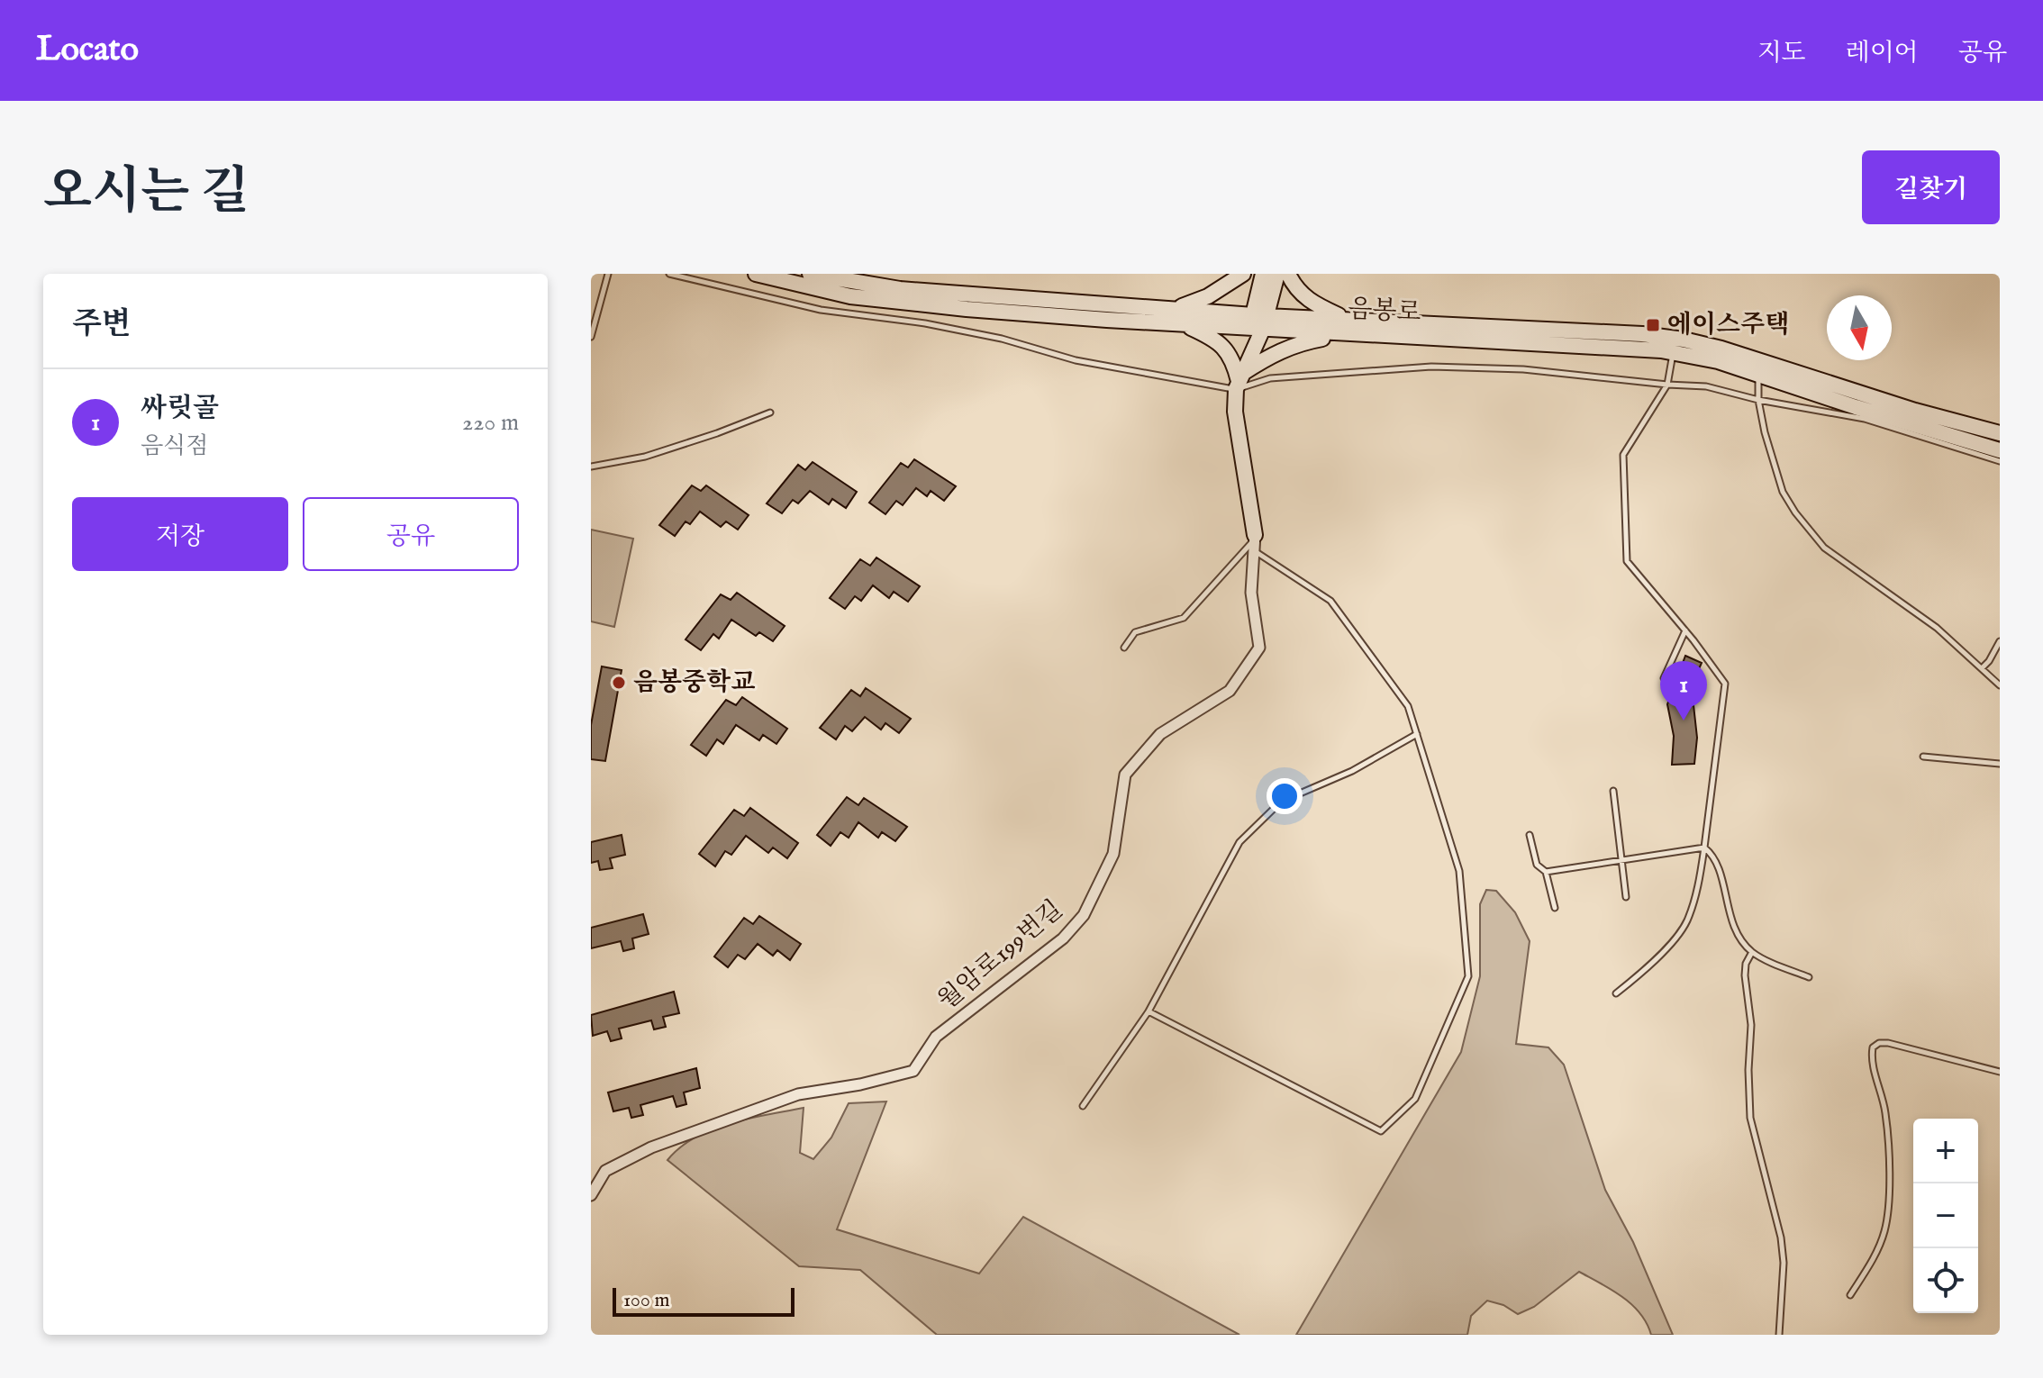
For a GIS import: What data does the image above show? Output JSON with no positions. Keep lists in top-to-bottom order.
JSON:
{
  "streets": {
    "main road": ["음봉로"],
    "street": ["월암로199번길"]
  },
  "places": {
    "transit": ["에이스주택"],
    "other": ["음봉중학교"]
  },
  "scale_bar": "100 m",
  "north": "bottom",
  "page": {
    "header": "Locato",
    "nav": ["지도", "레이어", "공유"],
    "title": "오시는 길",
    "buttons": [
      "길찾기",
      ["저장", "공유"]
    ],
    "heading": "주변",
    "list": [
      {
        "mark": "1",
        "name": "싸릿골",
        "note": "음식점",
        "value": "220 m"
      }
    ],
    "pins": "1",
    "map_buttons": ["+", "−"],
    "scale": "100 m"
  }
}
